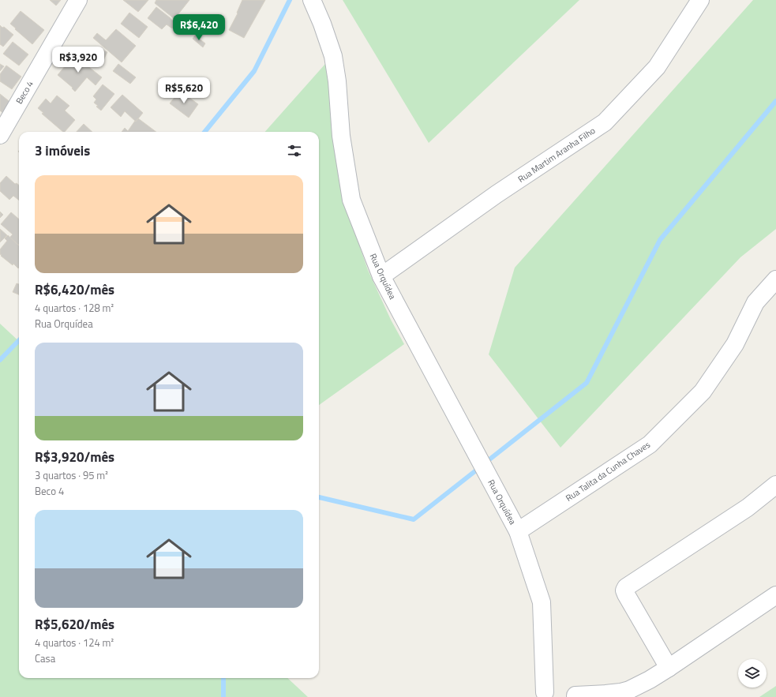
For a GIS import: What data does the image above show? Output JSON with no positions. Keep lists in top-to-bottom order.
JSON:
{
  "streets": {
    "street": [
      "Beco 4",
      "Rua Martim Aranha Filho",
      "Rua Orquídea",
      "Rua Talita da Cunha Chaves"
    ]
  },
  "crossings": [
    ["Rua Martim Aranha Filho", "Rua Orquídea"],
    ["Rua Orquídea", "Rua Talita da Cunha Chaves"]
  ],
  "page": {
    "price": ["R$6,420", "R$3,920", "R$5,620"],
    "heading": "3 imóveis",
    "list": [
      {
        "name": "R$6,420/mês",
        "note": "4 quartos · 128 m² · Rua Orquídea"
      },
      {
        "name": "R$3,920/mês",
        "note": "3 quartos · 95 m² · Beco 4"
      },
      {
        "name": "R$5,620/mês",
        "note": "4 quartos · 124 m² · Casa"
      }
    ]
  }
}
